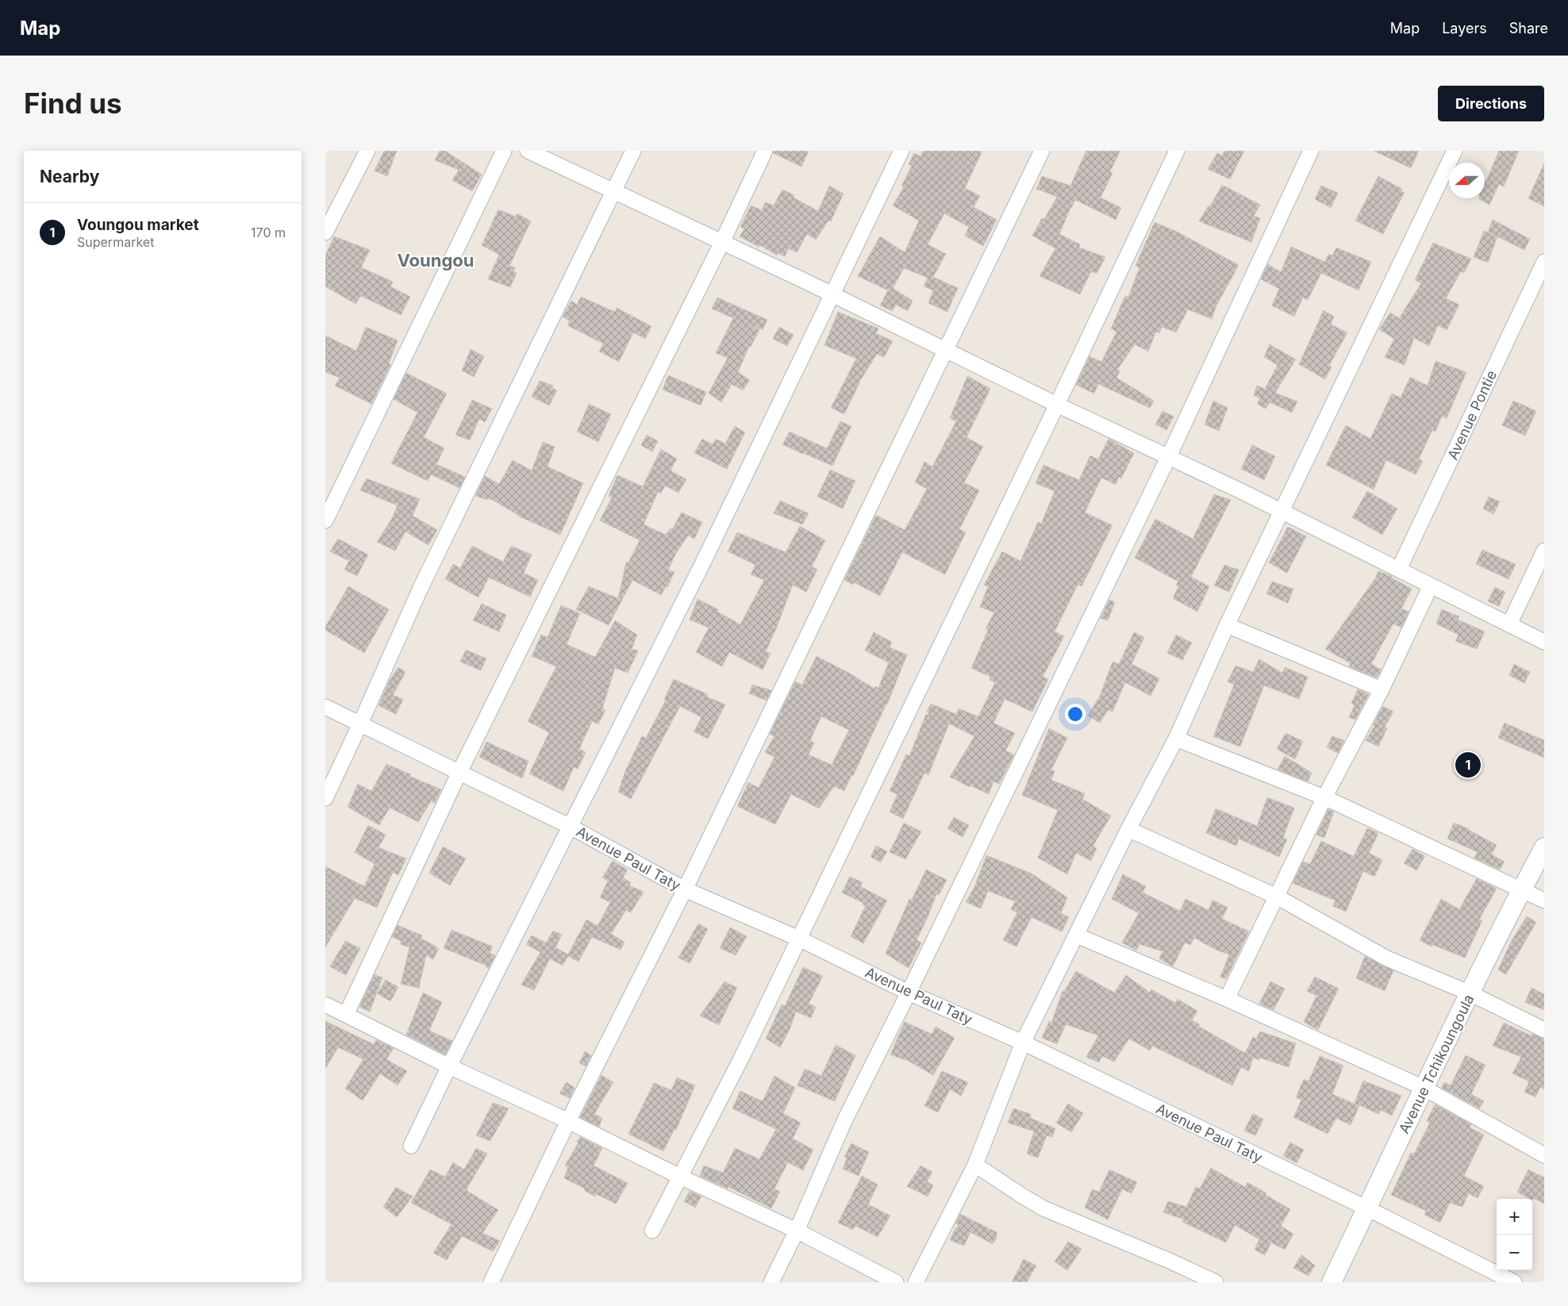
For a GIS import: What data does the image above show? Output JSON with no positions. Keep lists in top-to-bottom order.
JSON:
{
  "streets": {
    "street": ["Avenue Pontie", "Avenue Paul Taty", "Avenue Tchikoungoula"]
  },
  "crossings": [
    ["Avenue Paul Taty", "Avenue Tchikoungoula"]
  ],
  "districts": ["Voungou"],
  "north": "left",
  "page": {
    "header": "Map",
    "nav": ["Map", "Layers", "Share"],
    "buttons": "Directions",
    "title": "Find us",
    "heading": "Nearby",
    "list": [
      {
        "mark": "1",
        "name": "Voungou market",
        "note": "Supermarket",
        "value": "170 m"
      }
    ],
    "pins": "1",
    "map_buttons": ["+", "−"]
  }
}
